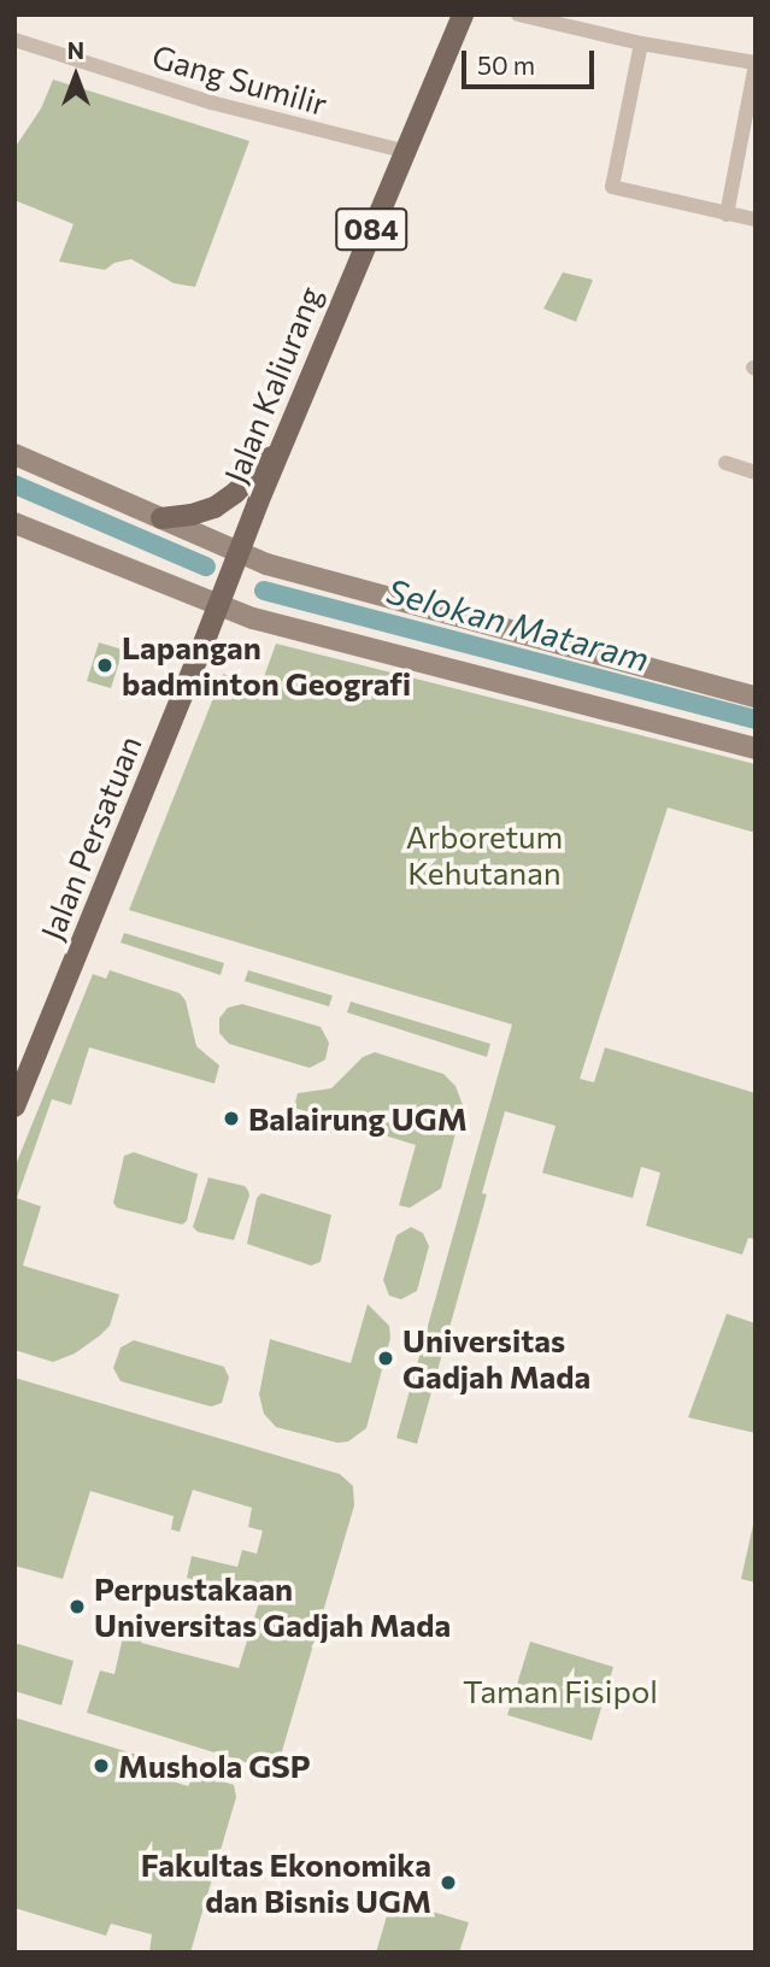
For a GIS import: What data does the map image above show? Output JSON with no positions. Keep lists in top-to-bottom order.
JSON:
{
  "streets": {
    "main road": ["084", "Jalan Kaliurang", "Jalan Persatuan"],
    "street": ["Gang Sumilir"]
  },
  "crossings": [
    ["Gang Sumilir", "Jalan Kaliurang"],
    ["Jalan Kaliurang", "Jalan Persatuan"]
  ],
  "water": ["Selokan Mataram"],
  "parks": ["Arboretum Kehutanan", "Taman Fisipol"],
  "places": [
    "Lapangan badminton Geografi",
    "Balairung UGM",
    "Universitas Gadjah Mada",
    "Perpustakaan Universitas Gadjah Mada",
    "Mushola GSP",
    "Fakultas Ekonomika dan Bisnis UGM"
  ],
  "scale_bar": "50 m",
  "north": "top"
}
